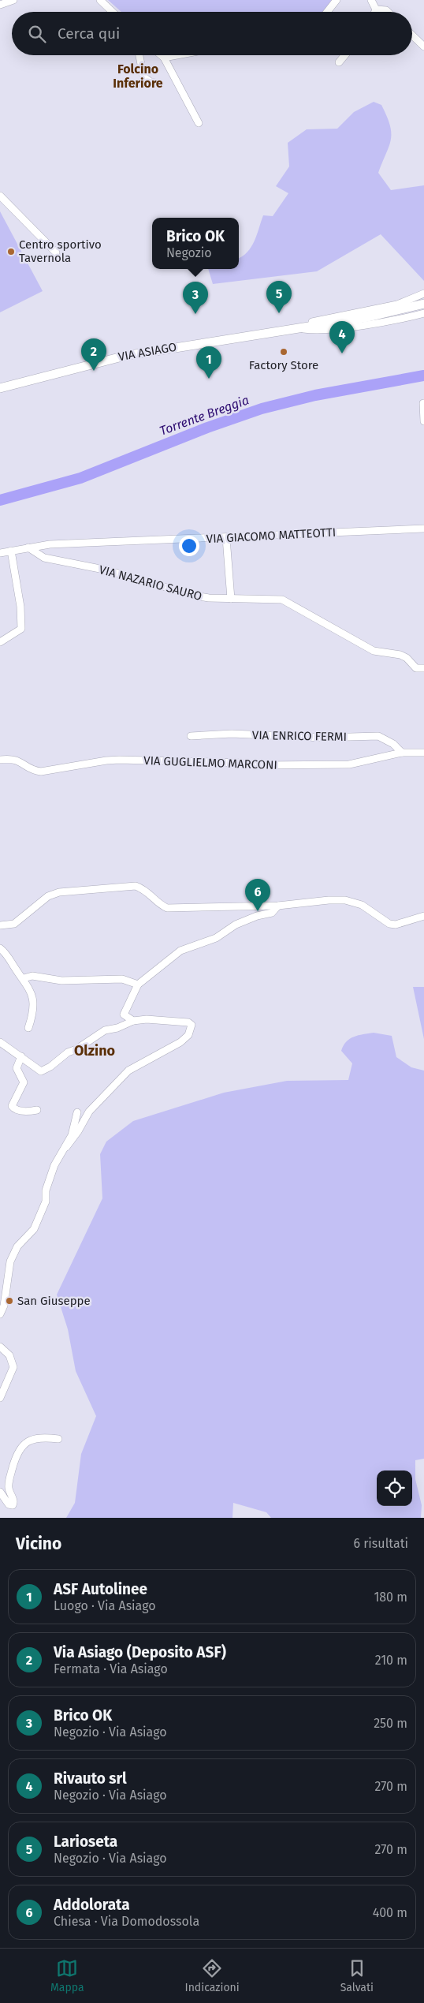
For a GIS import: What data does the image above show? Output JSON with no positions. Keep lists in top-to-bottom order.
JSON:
{
  "streets": {
    "main road": ["VIA ASIAGO"],
    "street": [
      "VIA GIACOMO MATTEOTTI",
      "VIA NAZARIO SAURO",
      "VIA ENRICO FERMI",
      "VIA GUGLIELMO MARCONI"
    ]
  },
  "crossings": [
    ["VIA GIACOMO MATTEOTTI", "VIA NAZARIO SAURO"],
    ["VIA ENRICO FERMI", "VIA GUGLIELMO MARCONI"]
  ],
  "districts": ["Folcino Inferiore", "Olzino"],
  "water": ["Torrente Breggia"],
  "places": ["Centro sportivo Tavernola", "Factory Store", "San Giuseppe"],
  "page": {
    "search": "Cerca qui",
    "popup": ["Brico OK", "Negozio"],
    "pins": [
      "5",
      "3",
      "4",
      "2",
      "1",
      "6"
    ],
    "heading": ["Vicino", "6 risultati"],
    "list": [
      {
        "mark": "1",
        "name": "ASF Autolinee",
        "note": "Luogo · Via Asiago",
        "value": "180 m"
      },
      {
        "mark": "2",
        "name": "Via Asiago (Deposito ASF)",
        "note": "Fermata · Via Asiago",
        "value": "210 m"
      },
      {
        "mark": "3",
        "name": "Brico OK",
        "note": "Negozio · Via Asiago",
        "value": "250 m"
      },
      {
        "mark": "4",
        "name": "Rivauto srl",
        "note": "Negozio · Via Asiago",
        "value": "270 m"
      },
      {
        "mark": "5",
        "name": "Larioseta",
        "note": "Negozio · Via Asiago",
        "value": "270 m"
      },
      {
        "mark": "6",
        "name": "Addolorata",
        "note": "Chiesa · Via Domodossola",
        "value": "400 m"
      }
    ],
    "nav": ["Mappa", "Indicazioni", "Salvati"]
  }
}
